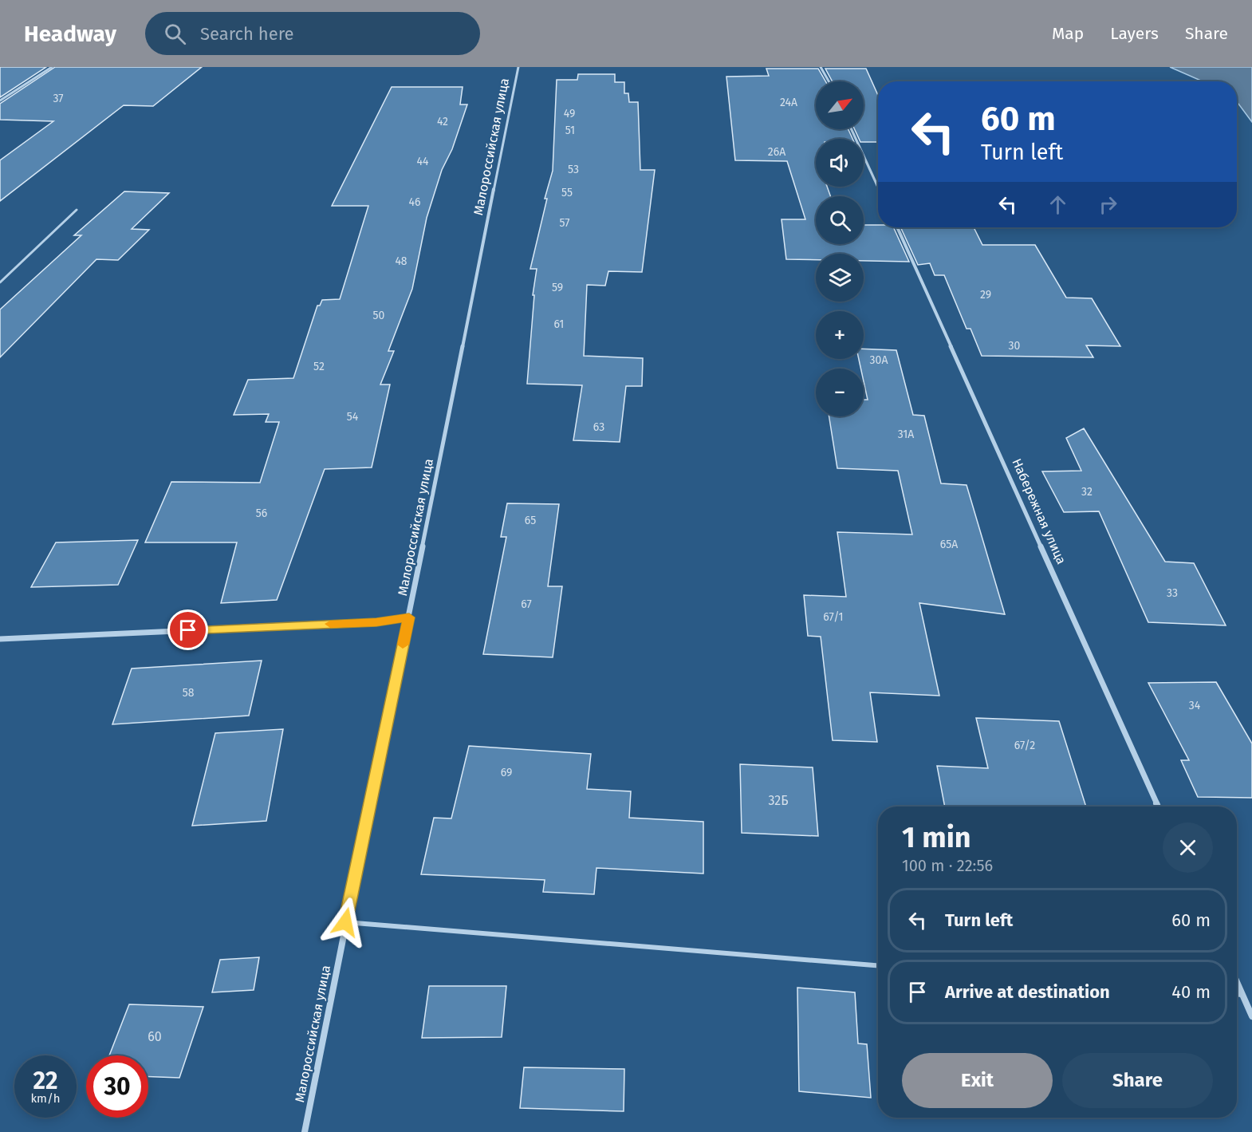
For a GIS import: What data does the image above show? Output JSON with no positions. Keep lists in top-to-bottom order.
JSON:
{
  "streets": {
    "street": ["Малороссийская улица", "Набережная улица"]
  },
  "house_numbers": [
    "37",
    "24А",
    "49",
    "42",
    "51",
    "26А",
    "44",
    "53",
    "55",
    "46",
    "57",
    "48",
    "59",
    "29",
    "50",
    "61",
    "30",
    "30А",
    "52",
    "54",
    "63",
    "31А",
    "32",
    "56",
    "65",
    "65А",
    "33",
    "67",
    "67/1",
    "58",
    "34",
    "67/2",
    "69",
    "32Б",
    "60"
  ],
  "north": "top right",
  "page": {
    "header": "Headway",
    "search": "Search here",
    "nav": ["Map", "Layers", "Share"],
    "map_buttons": ["+", "−"],
    "turn": ["60 m", "Turn left"],
    "heading": ["1 min", "100 m · 22:56"],
    "list": [
      {
        "name": "Turn left",
        "value": "60 m"
      },
      {
        "name": "Arrive at destination",
        "value": "40 m"
      }
    ],
    "buttons": ["Exit", "Share"],
    "speed": "22 km/h",
    "limit": "30"
  }
}
